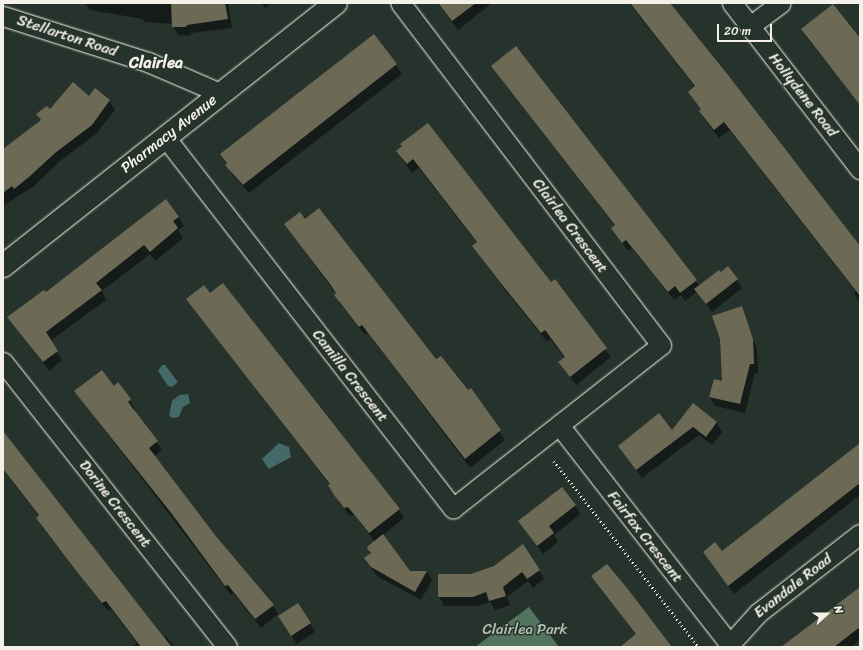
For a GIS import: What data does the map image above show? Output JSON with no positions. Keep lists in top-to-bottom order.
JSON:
{
  "streets": {
    "street": [
      "Stellarton Road",
      "Hollydene Road",
      "Pharmacy Avenue",
      "Clairlea Crescent",
      "Camilla Crescent",
      "Dorine Crescent",
      "Fairfax Crescent",
      "Evandale Road"
    ]
  },
  "crossings": [
    ["Stellarton Road", "Pharmacy Avenue"],
    ["Pharmacy Avenue", "Camilla Crescent"],
    ["Clairlea Crescent", "Camilla Crescent"],
    ["Clairlea Crescent", "Fairfax Crescent"],
    ["Camilla Crescent", "Fairfax Crescent"],
    ["Fairfax Crescent", "Evandale Road"]
  ],
  "districts": ["Clairlea"],
  "parks": ["Clairlea Park"],
  "scale_bar": "20 m",
  "north": "right"
}
